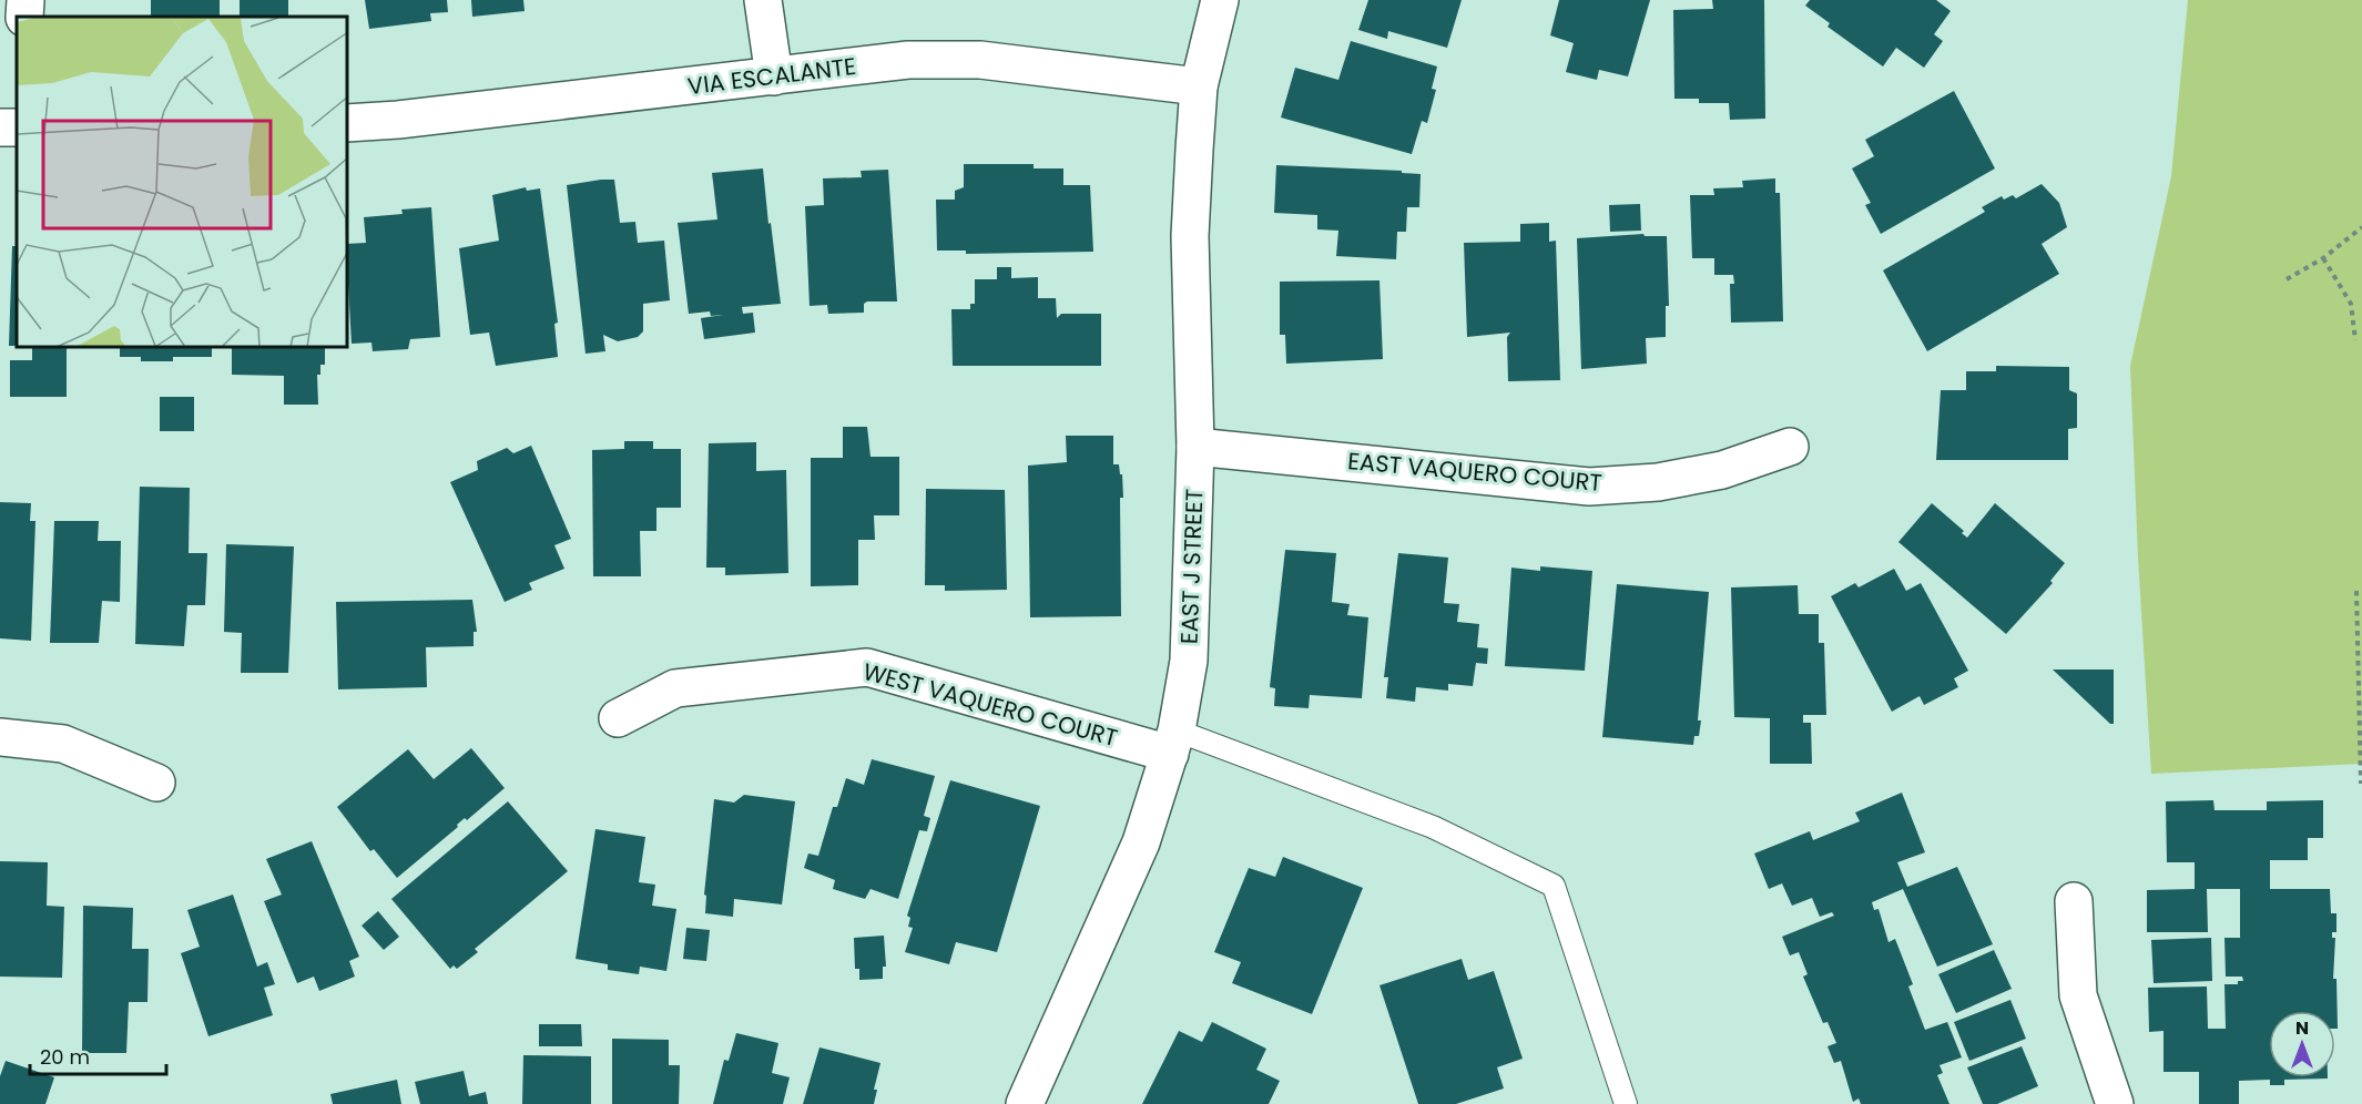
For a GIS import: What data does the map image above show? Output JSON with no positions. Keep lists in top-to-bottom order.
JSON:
{
  "streets": {
    "street": [
      "VIA ESCALANTE",
      "EAST VAQUERO COURT",
      "EAST J STREET",
      "WEST VAQUERO COURT"
    ]
  },
  "crossings": [
    ["VIA ESCALANTE", "EAST J STREET"],
    ["EAST VAQUERO COURT", "EAST J STREET"],
    ["EAST J STREET", "WEST VAQUERO COURT"]
  ],
  "scale_bar": "20 m",
  "north": "top"
}
